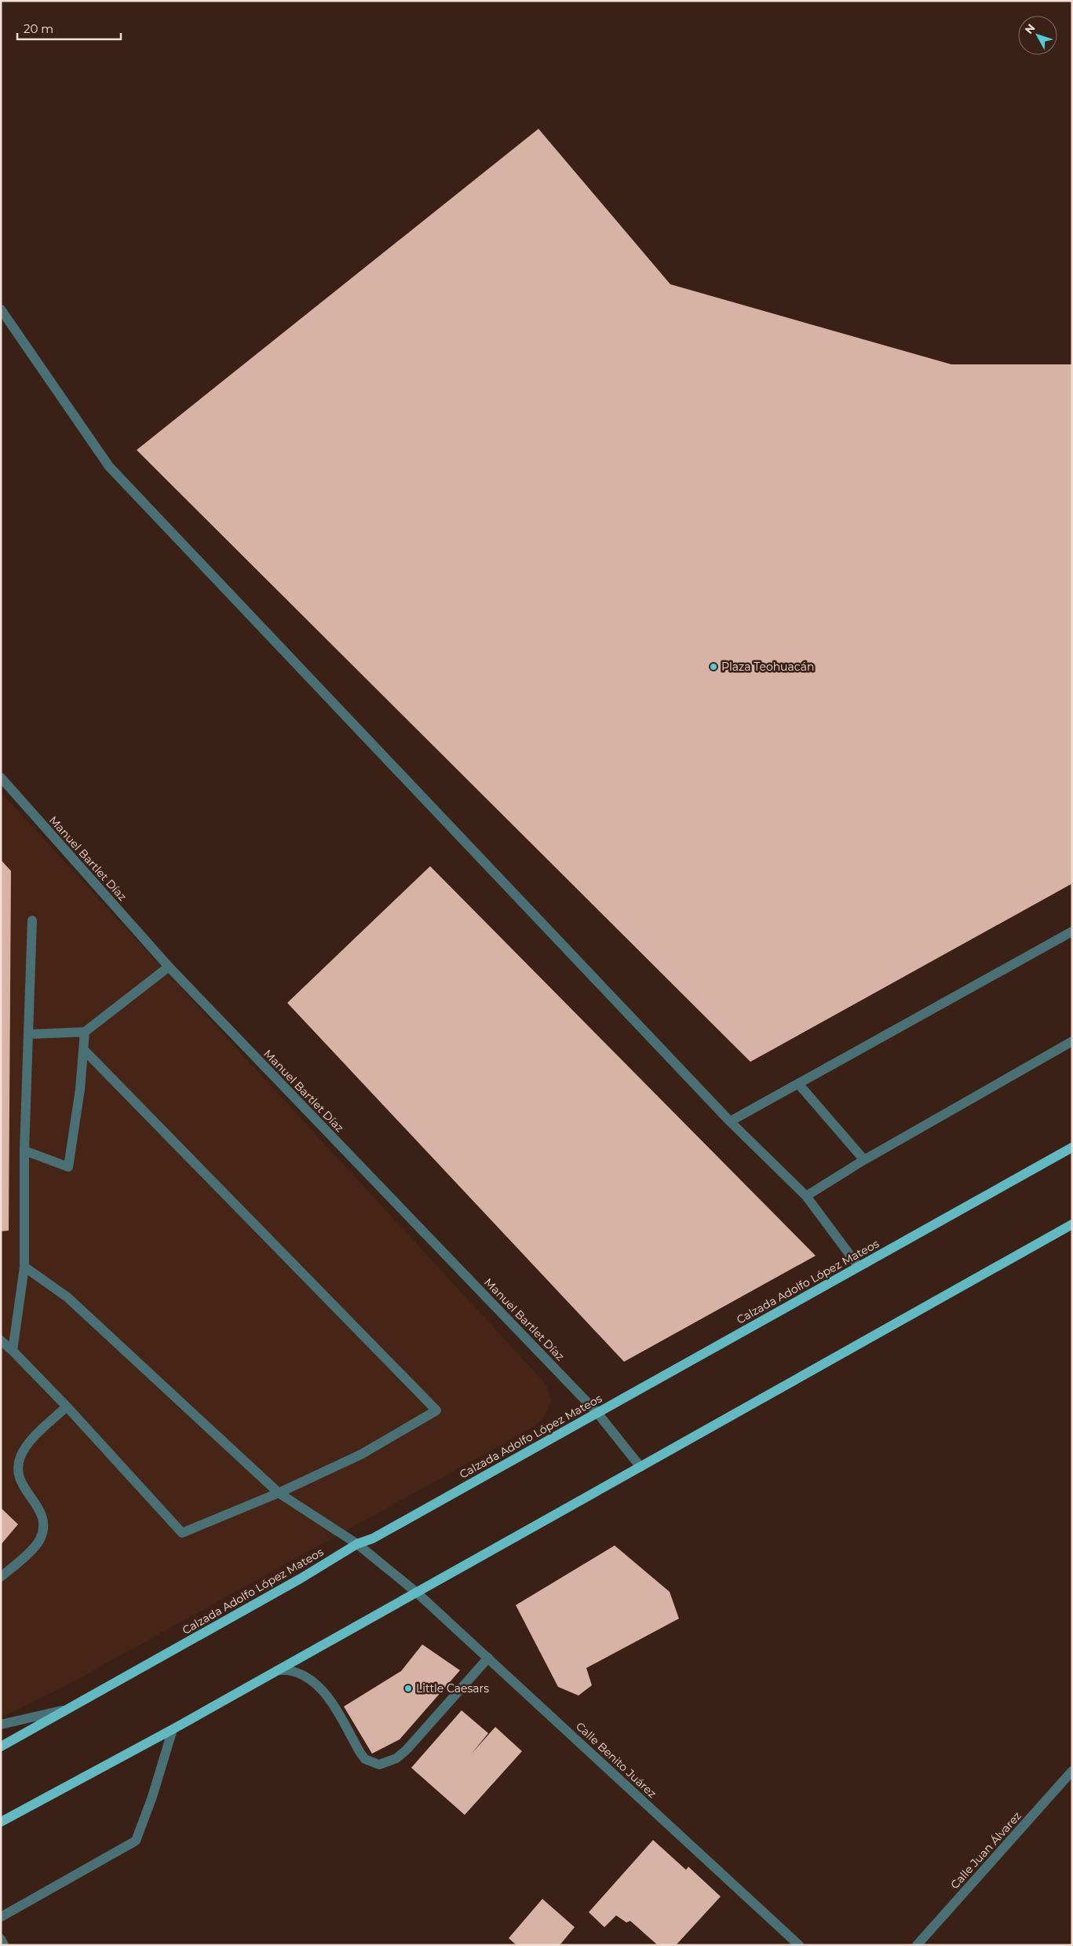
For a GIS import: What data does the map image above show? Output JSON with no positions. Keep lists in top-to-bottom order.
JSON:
{
  "streets": {
    "main road": ["Calzada Adolfo López Mateos"],
    "street": ["Manuel Bartlet Díaz", "Calle Benito Juárez", "Calle Juan Álvarez"]
  },
  "crossings": [
    ["Manuel Bartlet Díaz", "Calzada Adolfo López Mateos"],
    ["Calzada Adolfo López Mateos", "Calle Benito Juárez"]
  ],
  "places": ["Plaza Teohuacán", "Little Caesars"],
  "scale_bar": "20 m",
  "north": "top left"
}
